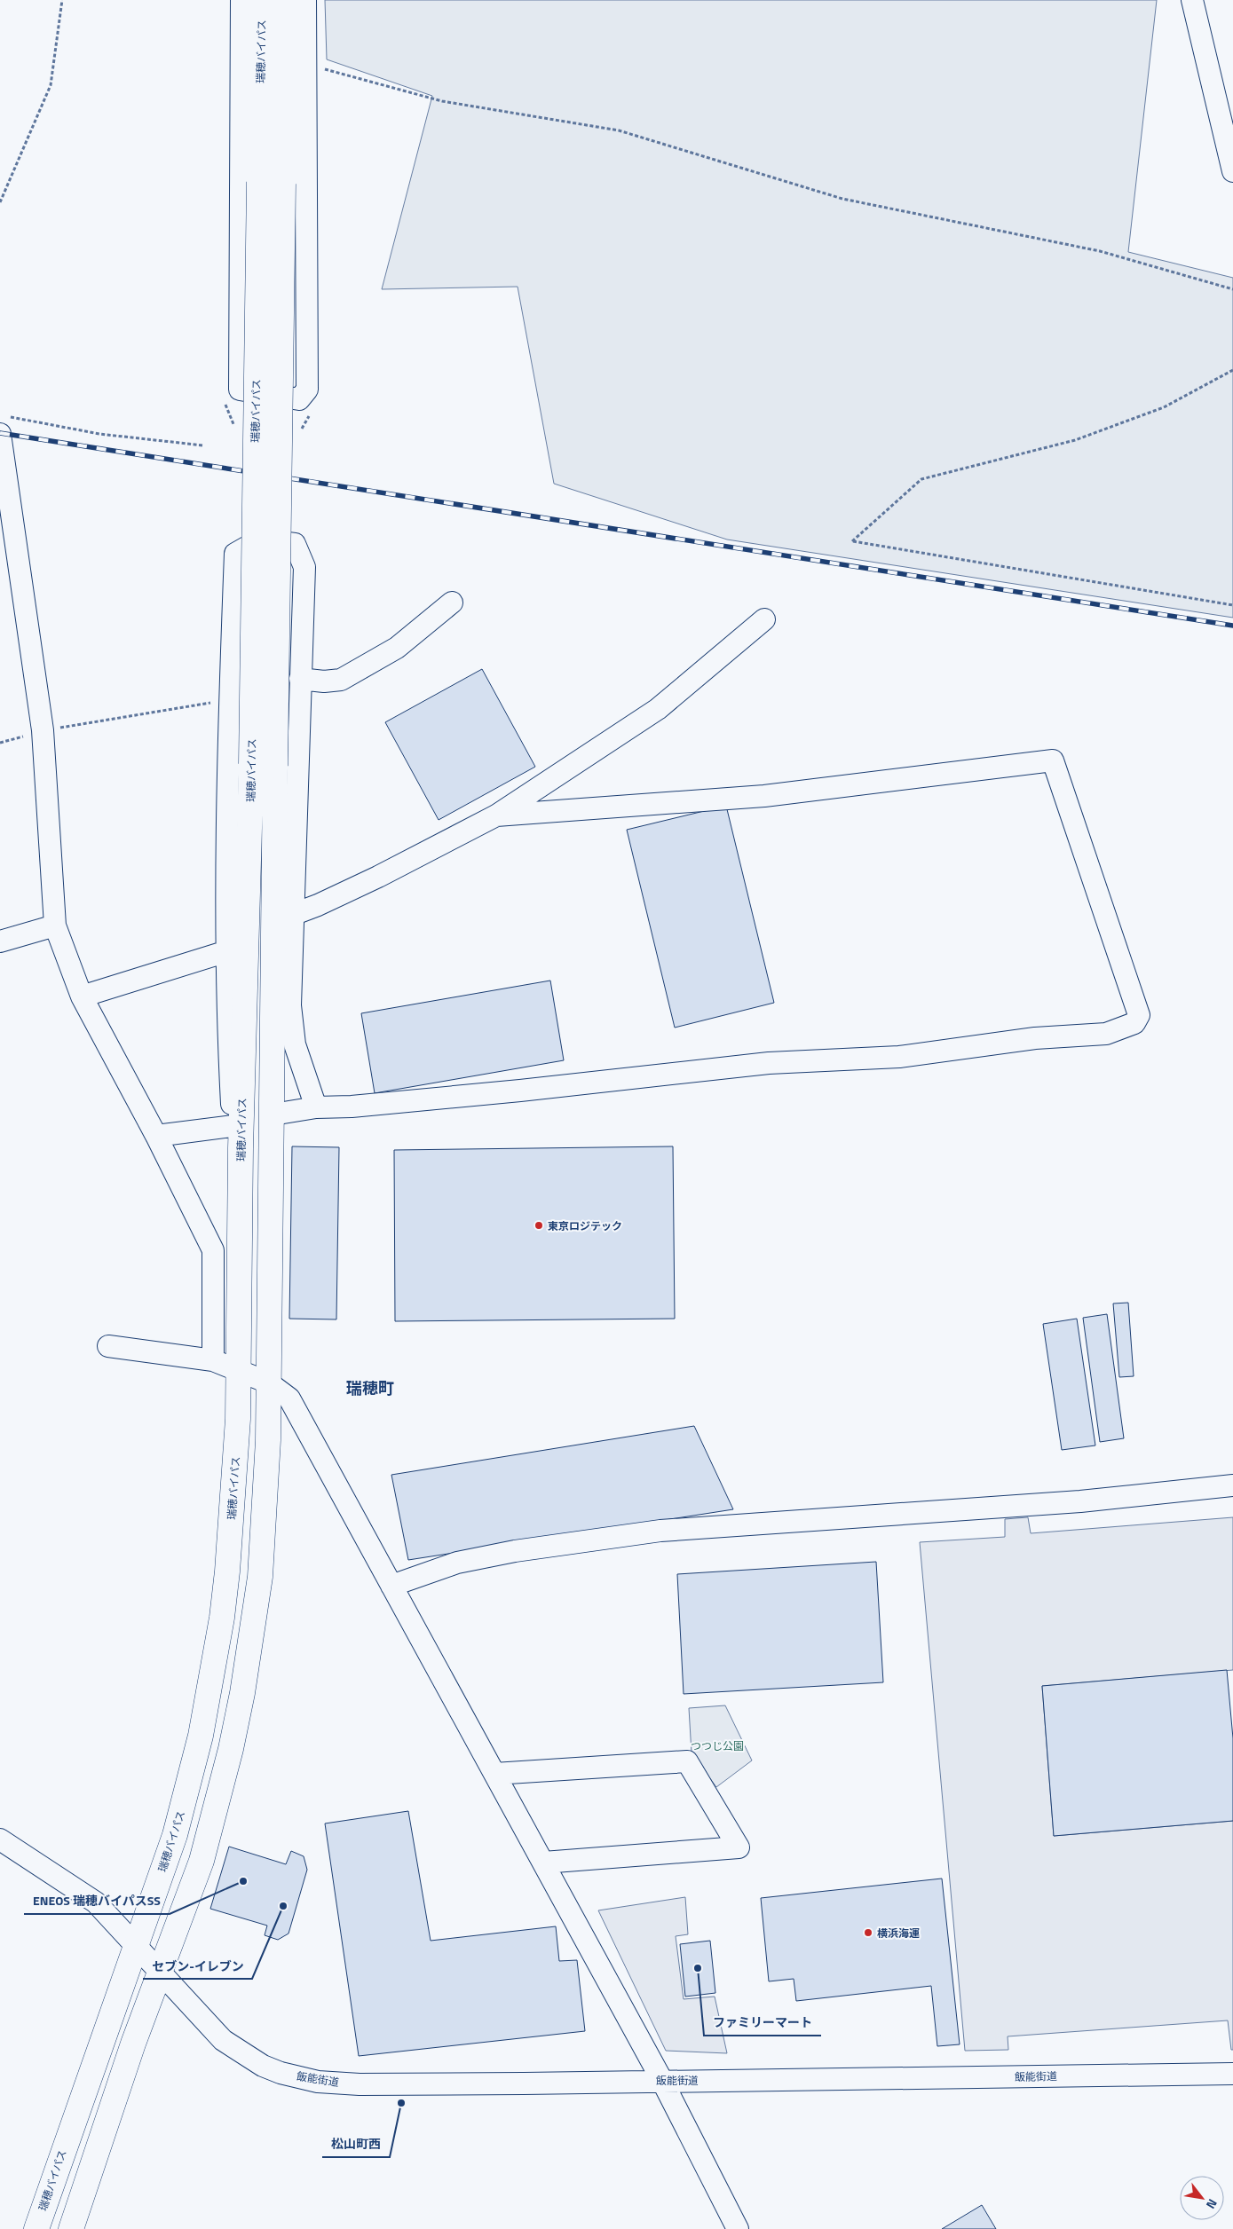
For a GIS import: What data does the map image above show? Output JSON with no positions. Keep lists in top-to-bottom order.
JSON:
{
  "streets": {
    "highway": ["瑞穂バイパス"],
    "street": ["飯能街道"]
  },
  "crossings": [
    ["瑞穂バイパス", "飯能街道"]
  ],
  "districts": ["瑞穂町"],
  "parks": ["つつじ公園"],
  "places": [
    "東京ロジテック",
    "ENEOS 瑞穂バイパスSS",
    "セブン-イレブン",
    "横浜海運",
    "ファミリーマート",
    "松山町西"
  ],
  "north": "bottom right"
}
